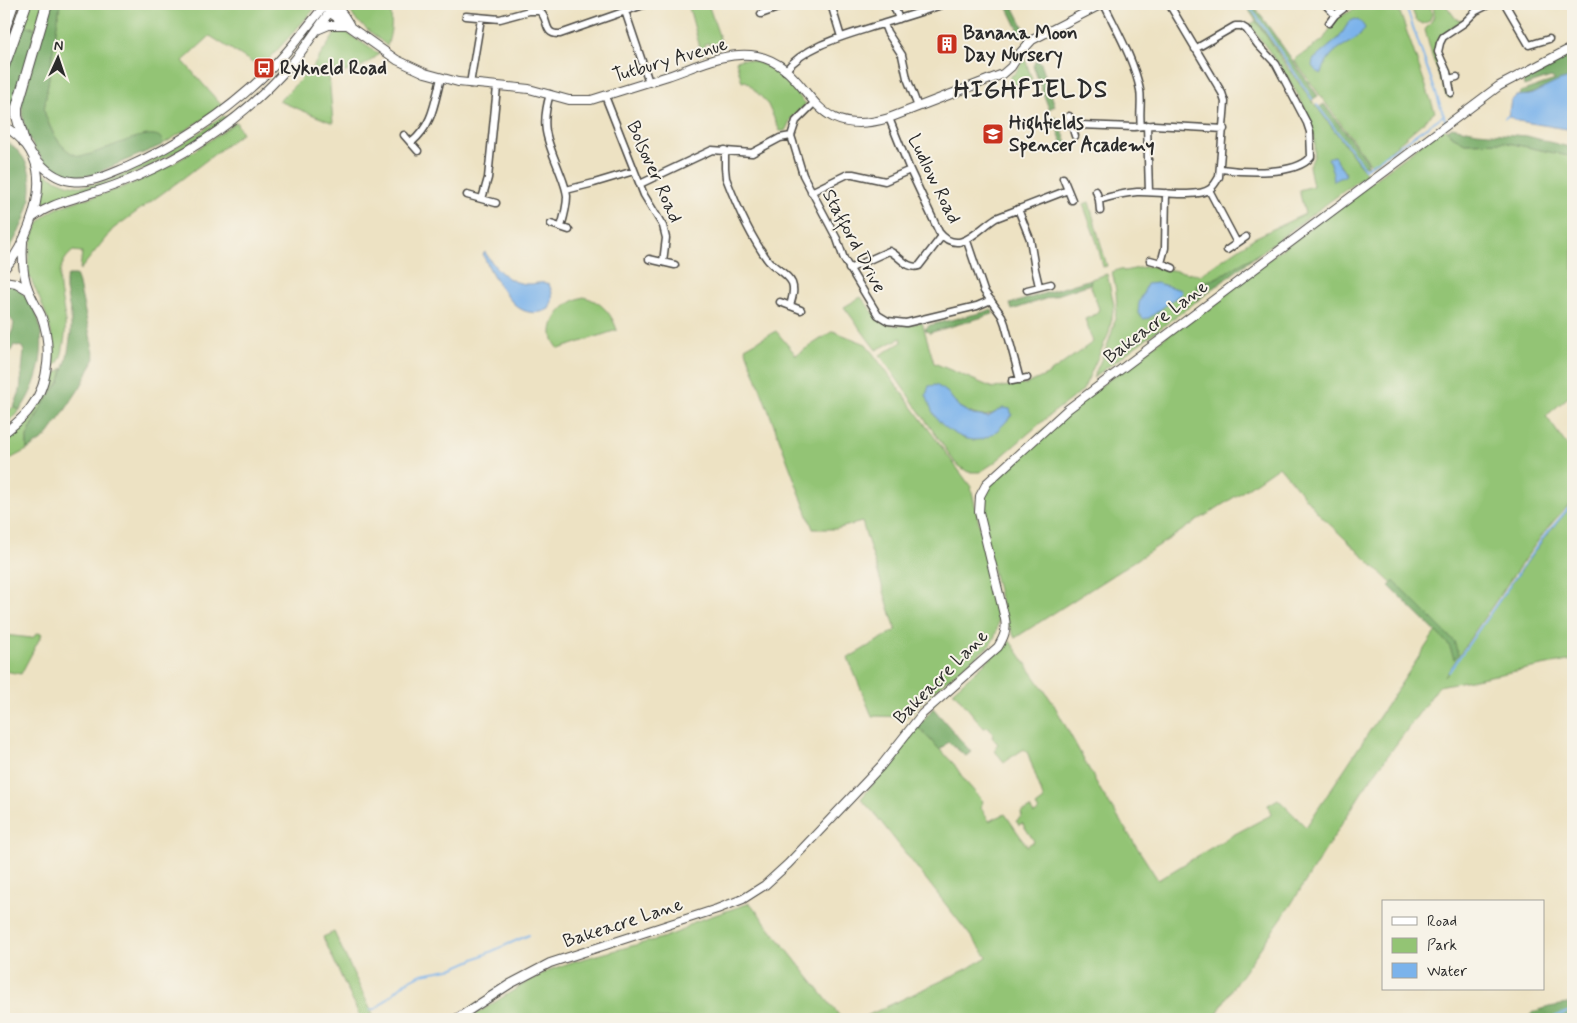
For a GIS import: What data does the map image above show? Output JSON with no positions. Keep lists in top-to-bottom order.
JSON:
{
  "streets": {
    "street": [
      "Tutbury Avenue",
      "Bolsover Road",
      "Ludlow Road",
      "Stafford Drive",
      "Bakeacre Lane"
    ]
  },
  "crossings": [
    ["Tutbury Avenue", "Bolsover Road"],
    ["Tutbury Avenue", "Ludlow Road"]
  ],
  "districts": ["HIGHFIELDS"],
  "places": {
    "building": ["Banana Moon Day Nursery"],
    "bus stop": ["Rykneld Road"],
    "school or university": ["Highfields Spencer Academy"]
  },
  "legend": ["Road", "Park", "Water"],
  "north": "top"
}
